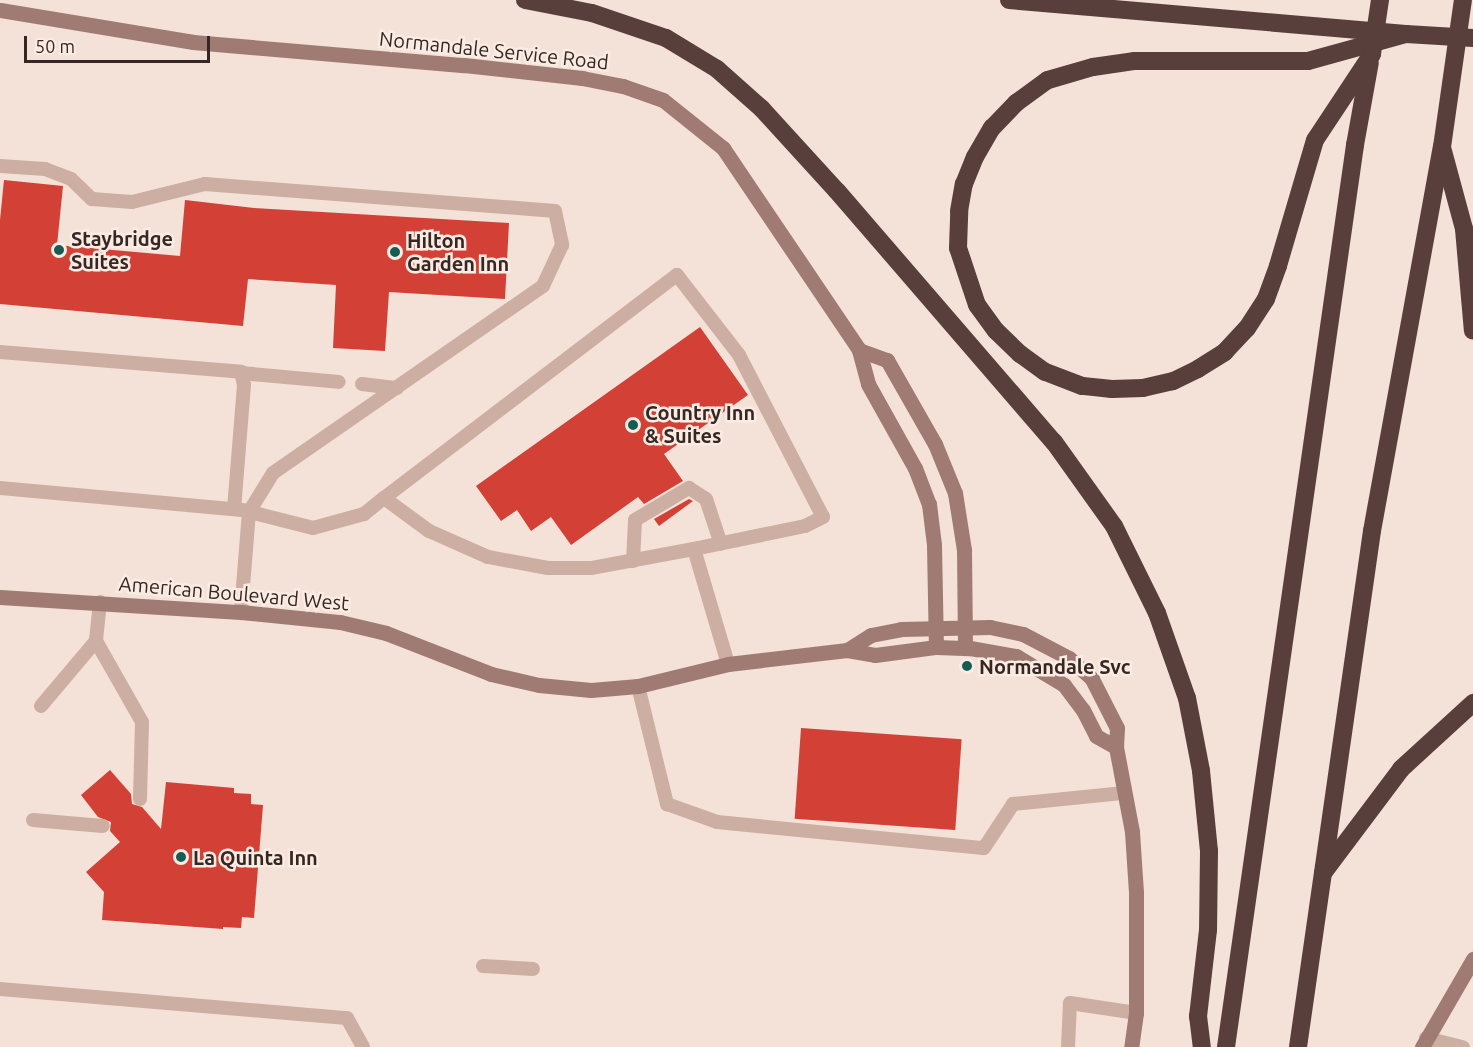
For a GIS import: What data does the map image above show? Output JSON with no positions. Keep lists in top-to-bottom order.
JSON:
{
  "streets": {
    "street": ["Normandale Service Road", "American Boulevard West"]
  },
  "crossings": [
    ["Normandale Service Road", "American Boulevard West"]
  ],
  "places": [
    "Staybridge Suites",
    "Hilton Garden Inn",
    "Country Inn & Suites",
    "Normandale Svc",
    "La Quinta Inn"
  ],
  "scale_bar": "50 m"
}
